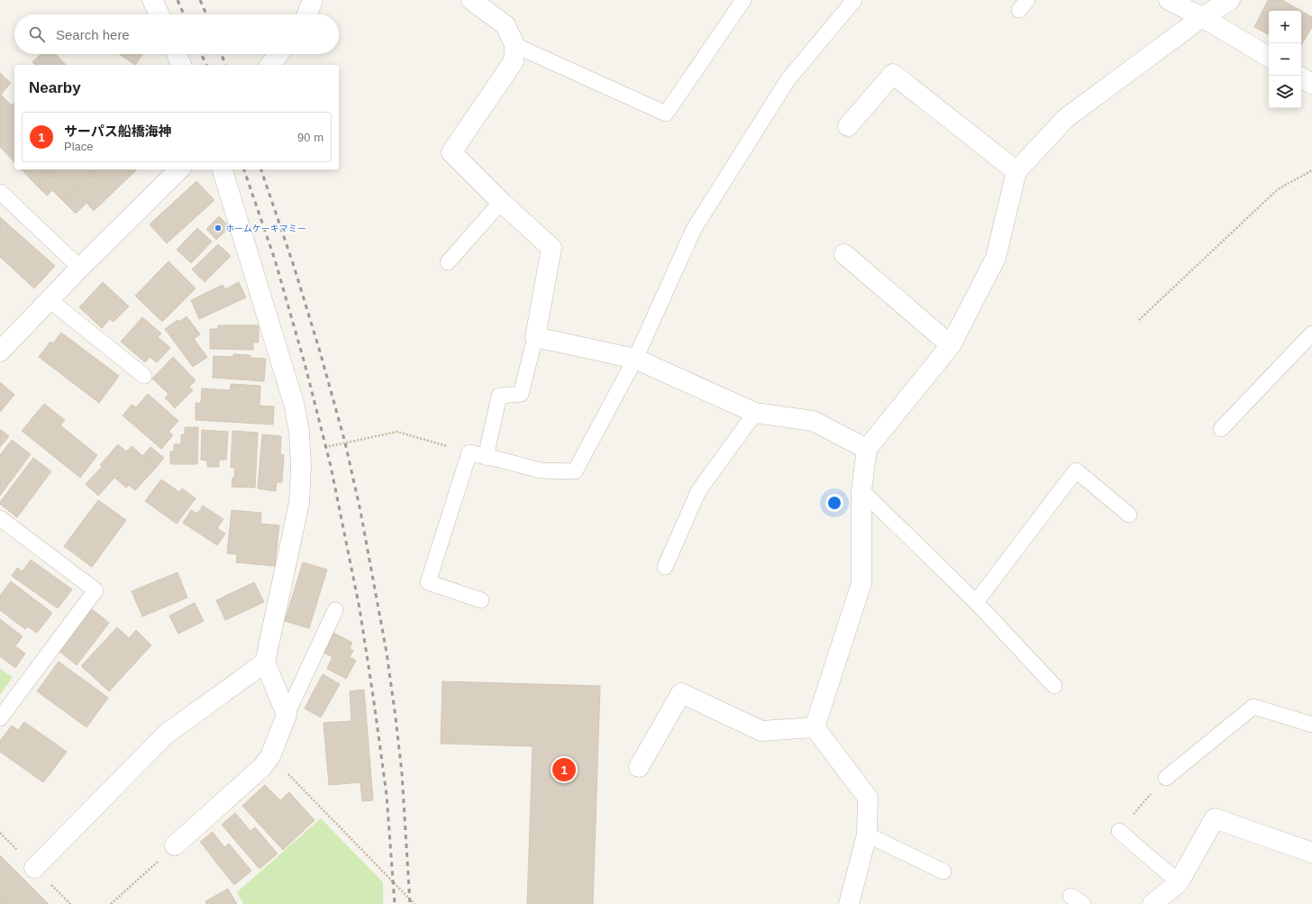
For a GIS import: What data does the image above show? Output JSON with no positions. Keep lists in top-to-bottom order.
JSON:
{
  "places": ["ホームケーキマミー"],
  "page": {
    "map_buttons": ["+", "−"],
    "search": "Search here",
    "heading": "Nearby",
    "list": [
      {
        "mark": "1",
        "name": "サーパス船橋海神",
        "note": "Place",
        "value": "90 m"
      }
    ],
    "pins": "1"
  }
}
